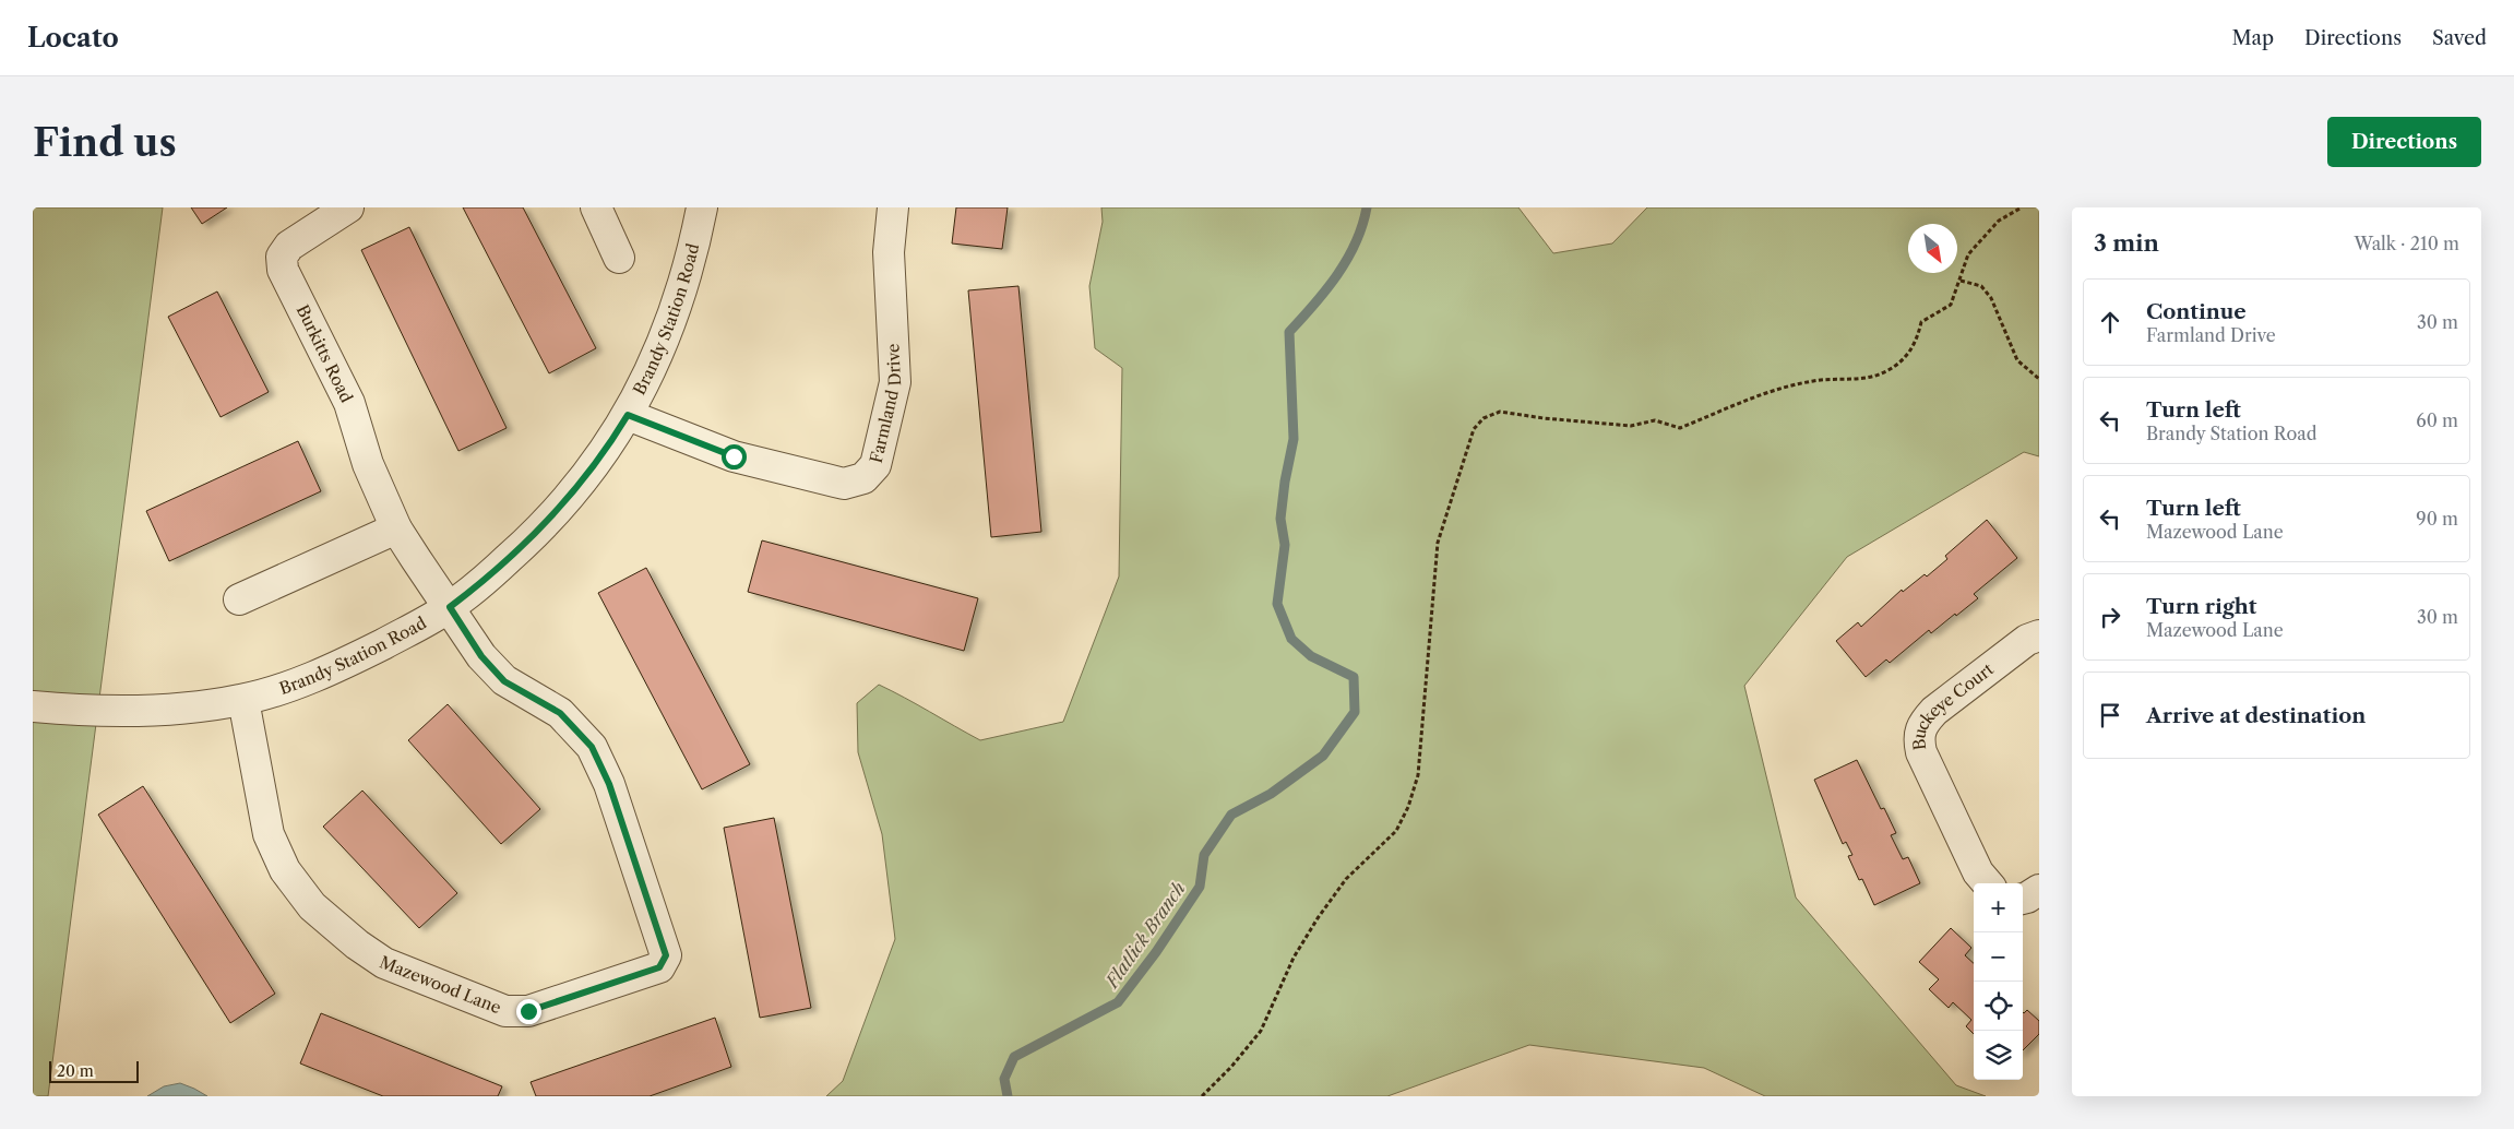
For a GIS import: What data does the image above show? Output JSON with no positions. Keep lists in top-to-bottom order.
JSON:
{
  "streets": {
    "street": [
      "Brandy Station Road",
      "Burkitts Road",
      "Farmland Drive",
      "Buckeye Court",
      "Mazewood Lane"
    ]
  },
  "crossings": [
    ["Brandy Station Road", "Burkitts Road"],
    ["Brandy Station Road", "Farmland Drive"],
    ["Brandy Station Road", "Mazewood Lane"],
    ["Burkitts Road", "Mazewood Lane"]
  ],
  "water": ["Flatlick Branch"],
  "scale_bar": "20 m",
  "north": "bottom right",
  "page": {
    "header": "Locato",
    "nav": ["Map", "Directions", "Saved"],
    "buttons": "Directions",
    "title": "Find us",
    "heading": ["3 min", "Walk · 210 m"],
    "list": [
      ["Continue", "Farmland Drive", "30 m"],
      ["Turn left", "Brandy Station Road", "60 m"],
      ["Turn left", "Mazewood Lane", "90 m"],
      ["Turn right", "Mazewood Lane", "30 m"],
      "Arrive at destination"
    ],
    "map_buttons": ["+", "−"],
    "scale": "20 m"
  }
}
